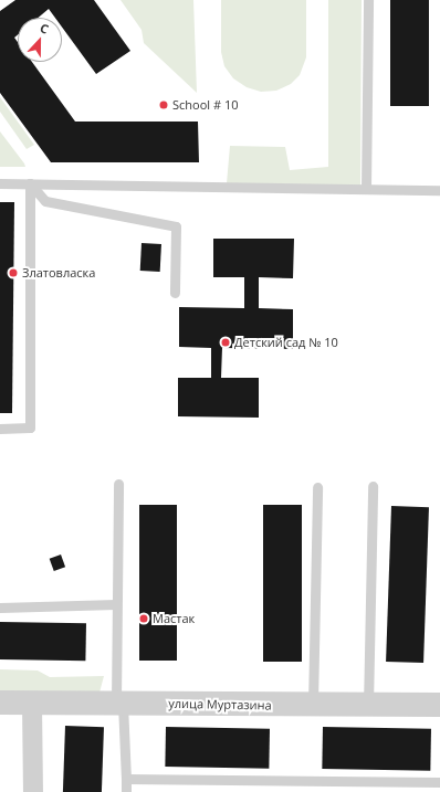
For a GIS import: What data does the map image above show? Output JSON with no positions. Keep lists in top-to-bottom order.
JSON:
{
  "streets": {
    "street": ["улица Муртазина"]
  },
  "places": [
    "School # 10",
    "Златовласка",
    "Детский сад № 10",
    "Мастак"
  ],
  "north": "top"
}
